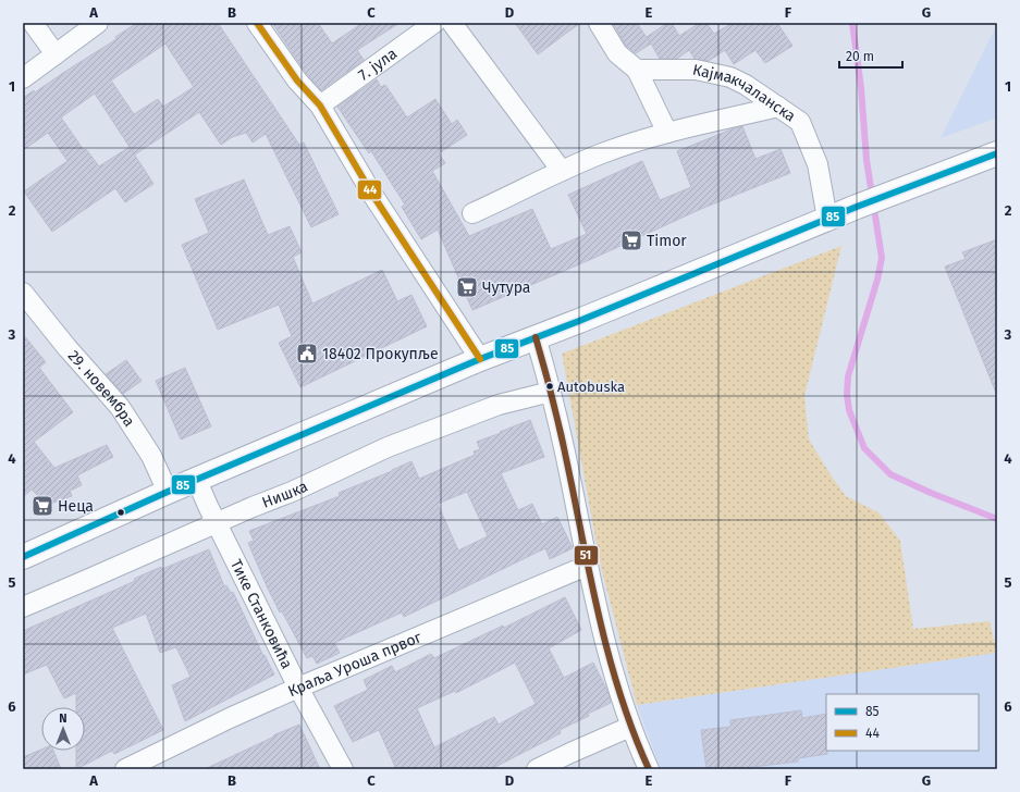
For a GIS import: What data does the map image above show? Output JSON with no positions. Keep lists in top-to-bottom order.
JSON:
{
  "streets": {
    "street": [
      "7. јула",
      "Кајмакчаланска",
      "29. новембра",
      "Нишка",
      "Тике Станковића",
      "Краља Уроша првог"
    ]
  },
  "crossings": [
    ["Нишка", "Тике Станковића"],
    ["Тике Станковића", "Краља Уроша првог"]
  ],
  "places": {
    "supermarket": ["Timor", "Чутура", "Неца"],
    "public building": ["18402 Прокупље"],
    "other": ["Autobuska"]
  },
  "lines": ["transit line 44", "transit line 85", "transit line 51"],
  "legend": ["85", "44"],
  "scale_bar": "20 m",
  "north": "top",
  "grid": {
    "columns": [
      "A",
      "B",
      "C",
      "D",
      "E",
      "F",
      "G"
    ],
    "rows": [
      "1",
      "2",
      "3",
      "4",
      "5",
      "6"
    ]
  }
}
